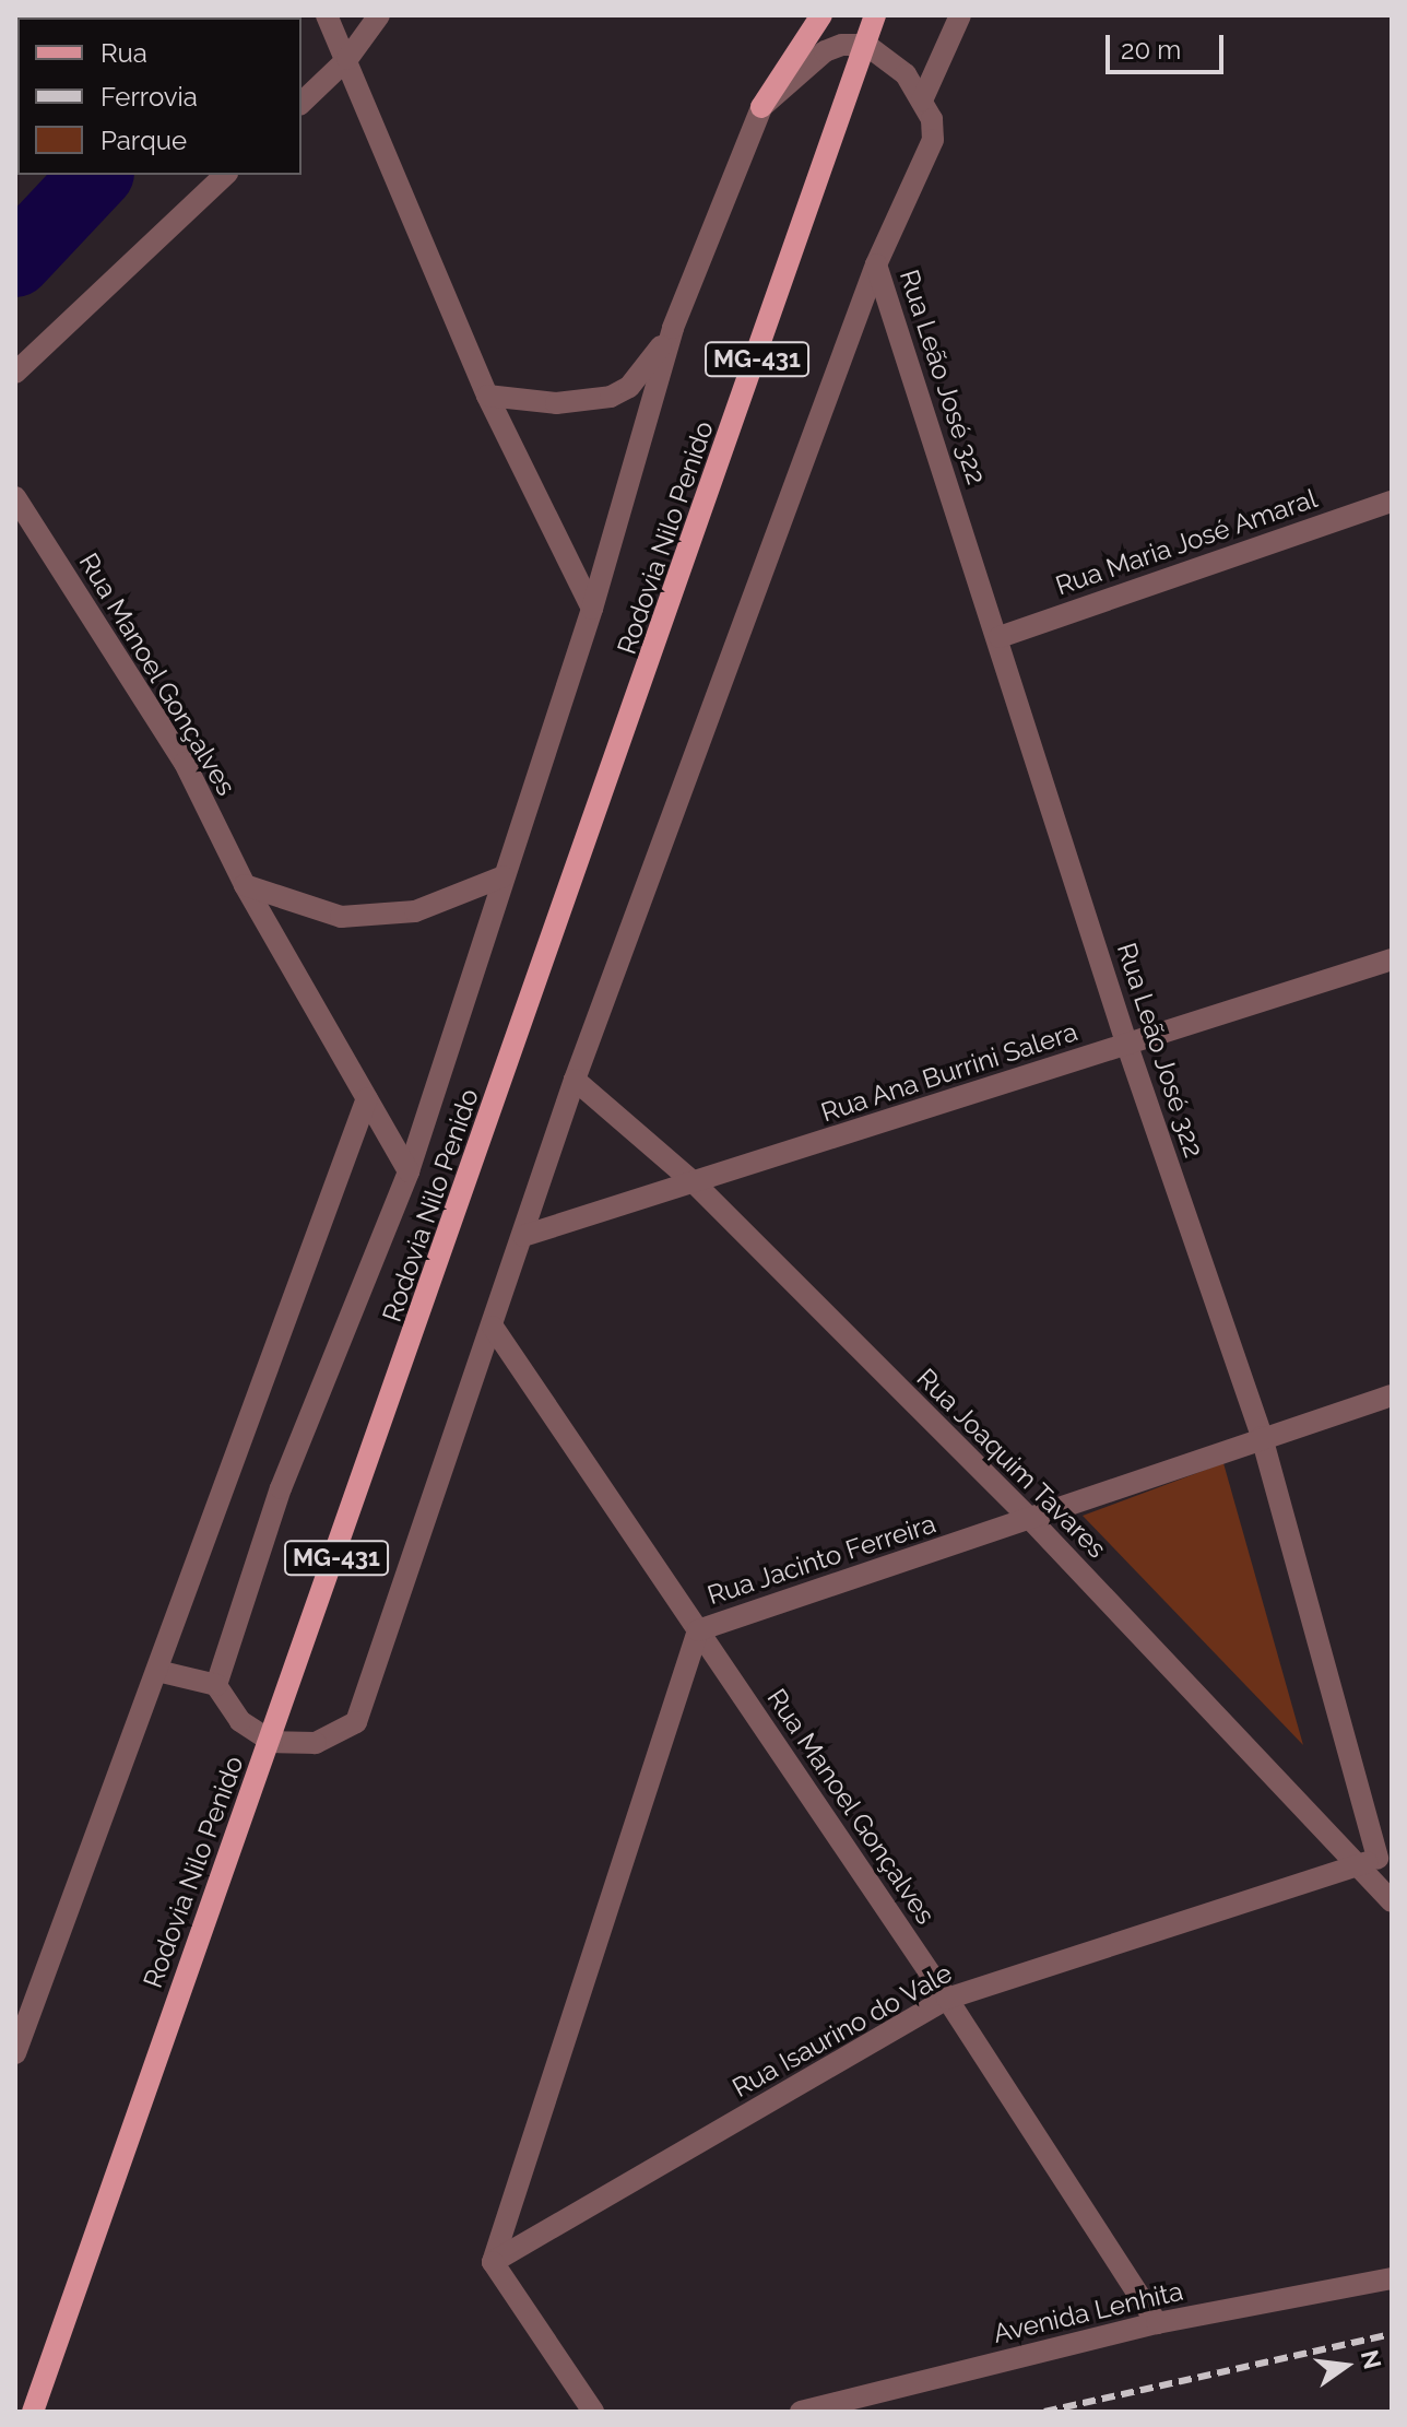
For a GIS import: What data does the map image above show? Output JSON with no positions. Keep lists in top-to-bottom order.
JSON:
{
  "streets": {
    "main road": ["MG-431", "Rodovia Nilo Penido"],
    "street": [
      "Rua Leão José 322",
      "Rua Maria José Amaral",
      "Rua Manoel Gonçalves",
      "Rua Ana Burrini Salera",
      "Rua Joaquim Tavares",
      "Rua Jacinto Ferreira",
      "Rua Isaurino do Vale",
      "Avenida Lenhita"
    ]
  },
  "crossings": [
    ["Rua Leão José 322", "Rua Maria José Amaral"],
    ["Rua Leão José 322", "Rua Ana Burrini Salera"],
    ["Rua Leão José 322", "Rua Jacinto Ferreira"],
    ["Rua Leão José 322", "Rua Isaurino do Vale"],
    ["Rua Manoel Gonçalves", "Rua Jacinto Ferreira"],
    ["Rua Manoel Gonçalves", "Rua Isaurino do Vale"],
    ["Rua Manoel Gonçalves", "Avenida Lenhita"],
    ["Rua Ana Burrini Salera", "Rua Joaquim Tavares"],
    ["Rua Joaquim Tavares", "Rua Jacinto Ferreira"],
    ["Rua Joaquim Tavares", "Rua Isaurino do Vale"],
    ["Rua Jacinto Ferreira", "Rua Isaurino do Vale"]
  ],
  "legend": ["Rua", "Ferrovia", "Parque"],
  "scale_bar": "20 m",
  "north": "right"
}
